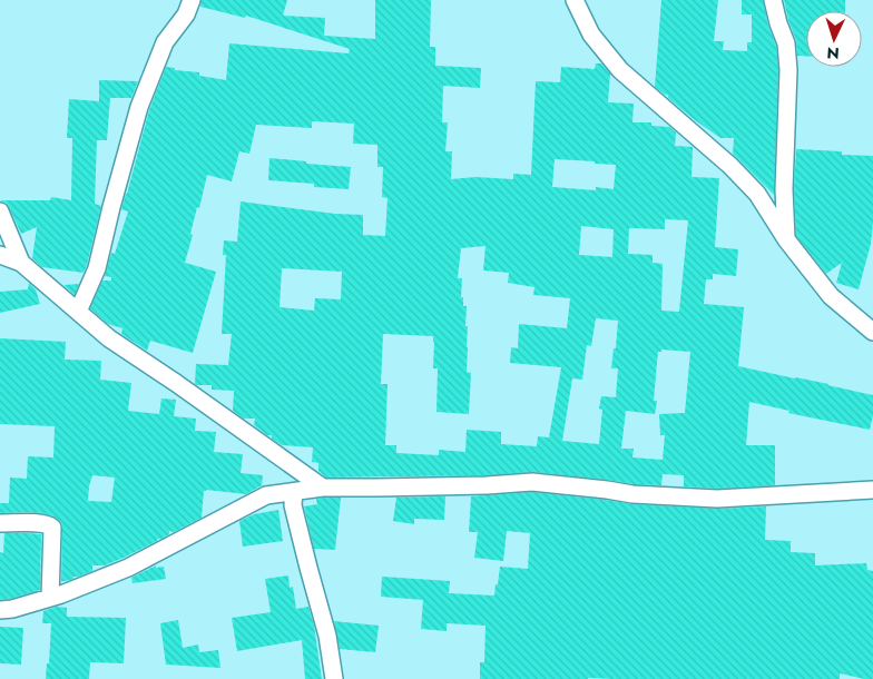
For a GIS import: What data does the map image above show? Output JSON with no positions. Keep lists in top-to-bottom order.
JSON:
{
  "north": "bottom"
}
